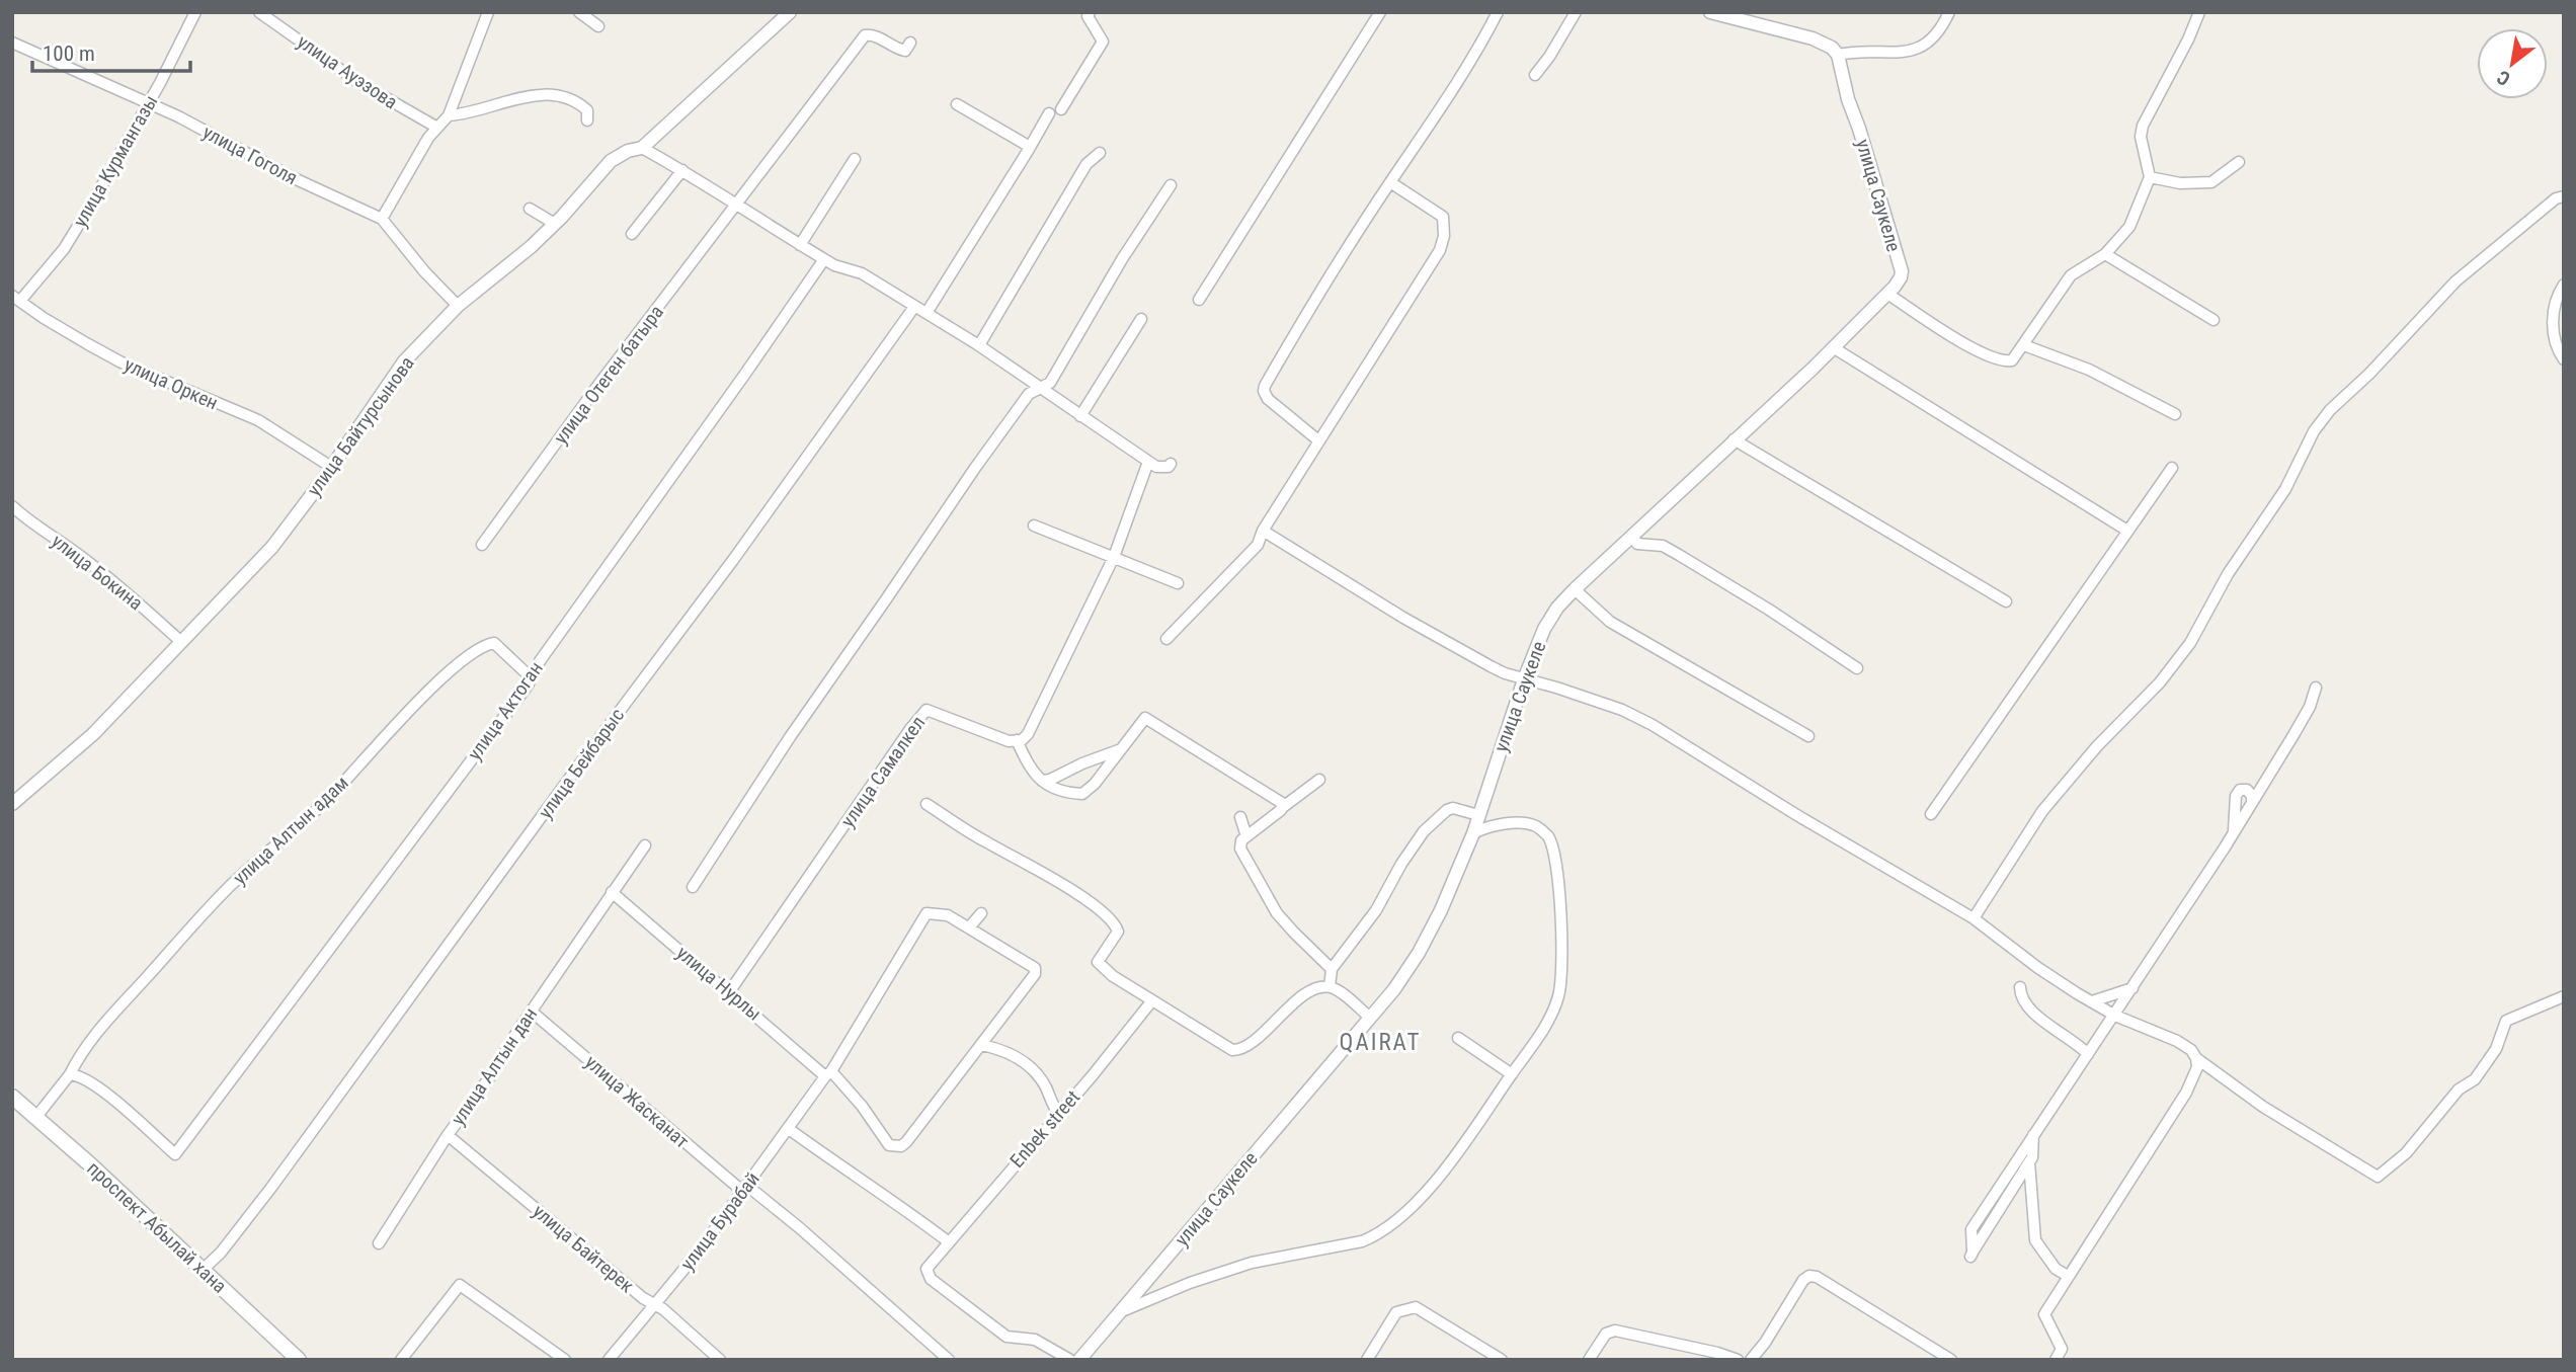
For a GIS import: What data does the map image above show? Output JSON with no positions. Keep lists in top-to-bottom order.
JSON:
{
  "streets": {
    "main road": ["проспект Абылай хана"],
    "street": [
      "улица Ауэзова",
      "улица Гоголя",
      "улица Курмангазы",
      "улица Саукеле",
      "улица Отеген батыра",
      "улица Оркен",
      "улица Байтурсынова",
      "улица Бокина",
      "улица Актоган",
      "улица Бейбарыс",
      "улица Самалкел",
      "улица Алтын адам",
      "улица Нурлы",
      "улица Алтын дан",
      "улица Жасканат",
      "Enbek street",
      "улица Бурабай",
      "улица Байтерек"
    ]
  },
  "crossings": [
    ["улица Гоголя", "улица Курмангазы"],
    ["улица Гоголя", "улица Байтурсынова"],
    ["улица Курмангазы", "улица Оркен"],
    ["улица Оркен", "улица Байтурсынова"],
    ["улица Байтурсынова", "улица Бокина"],
    ["улица Актоган", "улица Алтын адам"],
    ["улица Бейбарыс", "проспект Абылай хана"],
    ["улица Самалкел", "улица Нурлы"],
    ["улица Нурлы", "улица Алтын дан"],
    ["улица Нурлы", "улица Бурабай"],
    ["улица Алтын дан", "улица Жасканат"],
    ["улица Алтын дан", "улица Байтерек"],
    ["улица Жасканат", "улица Бурабай"],
    ["улица Бурабай", "улица Байтерек"]
  ],
  "districts": ["QAIRAT"],
  "scale_bar": "100 m",
  "north": "bottom left"
}
